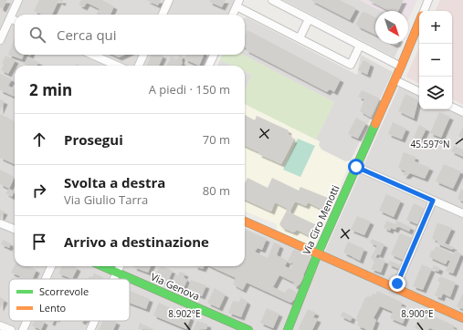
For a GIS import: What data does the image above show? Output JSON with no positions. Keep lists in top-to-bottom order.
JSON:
{
  "streets": {
    "street": ["Via Ciro Menotti", "Via Genova"]
  },
  "legend": ["Scorrevole", "Lento"],
  "north": "bottom right",
  "page": {
    "map_buttons": ["+", "−"],
    "search": "Cerca qui",
    "heading": ["2 min", "A piedi · 150 m"],
    "list": [
      ["Prosegui", "70 m"],
      ["Svolta a destra", "Via Giulio Tarra", "80 m"],
      "Arrivo a destinazione"
    ]
  },
  "coordinates": ["45.597°N", "8.902°E", "8.900°E"]
}
